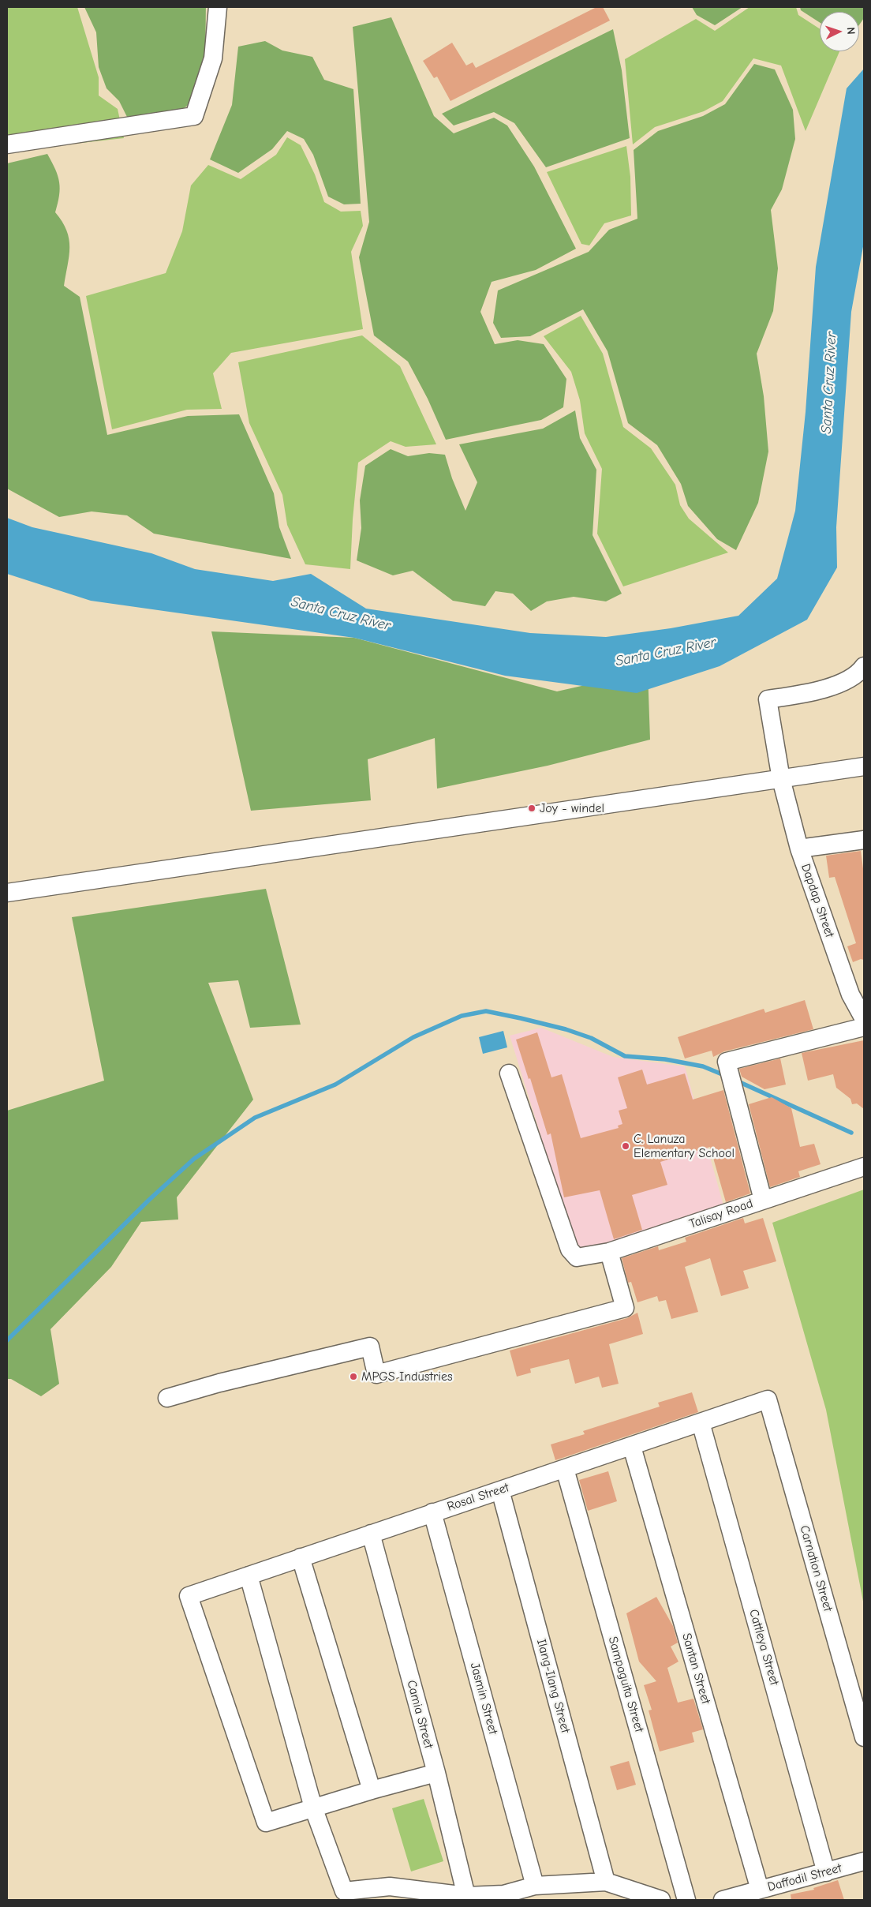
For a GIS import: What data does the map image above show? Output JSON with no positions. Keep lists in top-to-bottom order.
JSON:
{
  "streets": {
    "street": [
      "Dapdap Street",
      "Talisay Road",
      "Rosal Street",
      "Carnation Street",
      "Cattleya Street",
      "Santan Street",
      "Sampaguita Street",
      "Ilang-Ilang Street",
      "Jasmin Street",
      "Camia Street",
      "Daffodil Street"
    ]
  },
  "crossings": [
    ["Rosal Street", "Carnation Street"],
    ["Rosal Street", "Cattleya Street"],
    ["Rosal Street", "Santan Street"],
    ["Rosal Street", "Sampaguita Street"],
    ["Rosal Street", "Ilang-Ilang Street"],
    ["Rosal Street", "Jasmin Street"],
    ["Rosal Street", "Camia Street"],
    ["Cattleya Street", "Daffodil Street"],
    ["Santan Street", "Daffodil Street"]
  ],
  "water": ["Santa Cruz River"],
  "places": ["Joy - windel", "C. Lanuza Elementary School", "MPGS Industries"],
  "north": "right"
}
